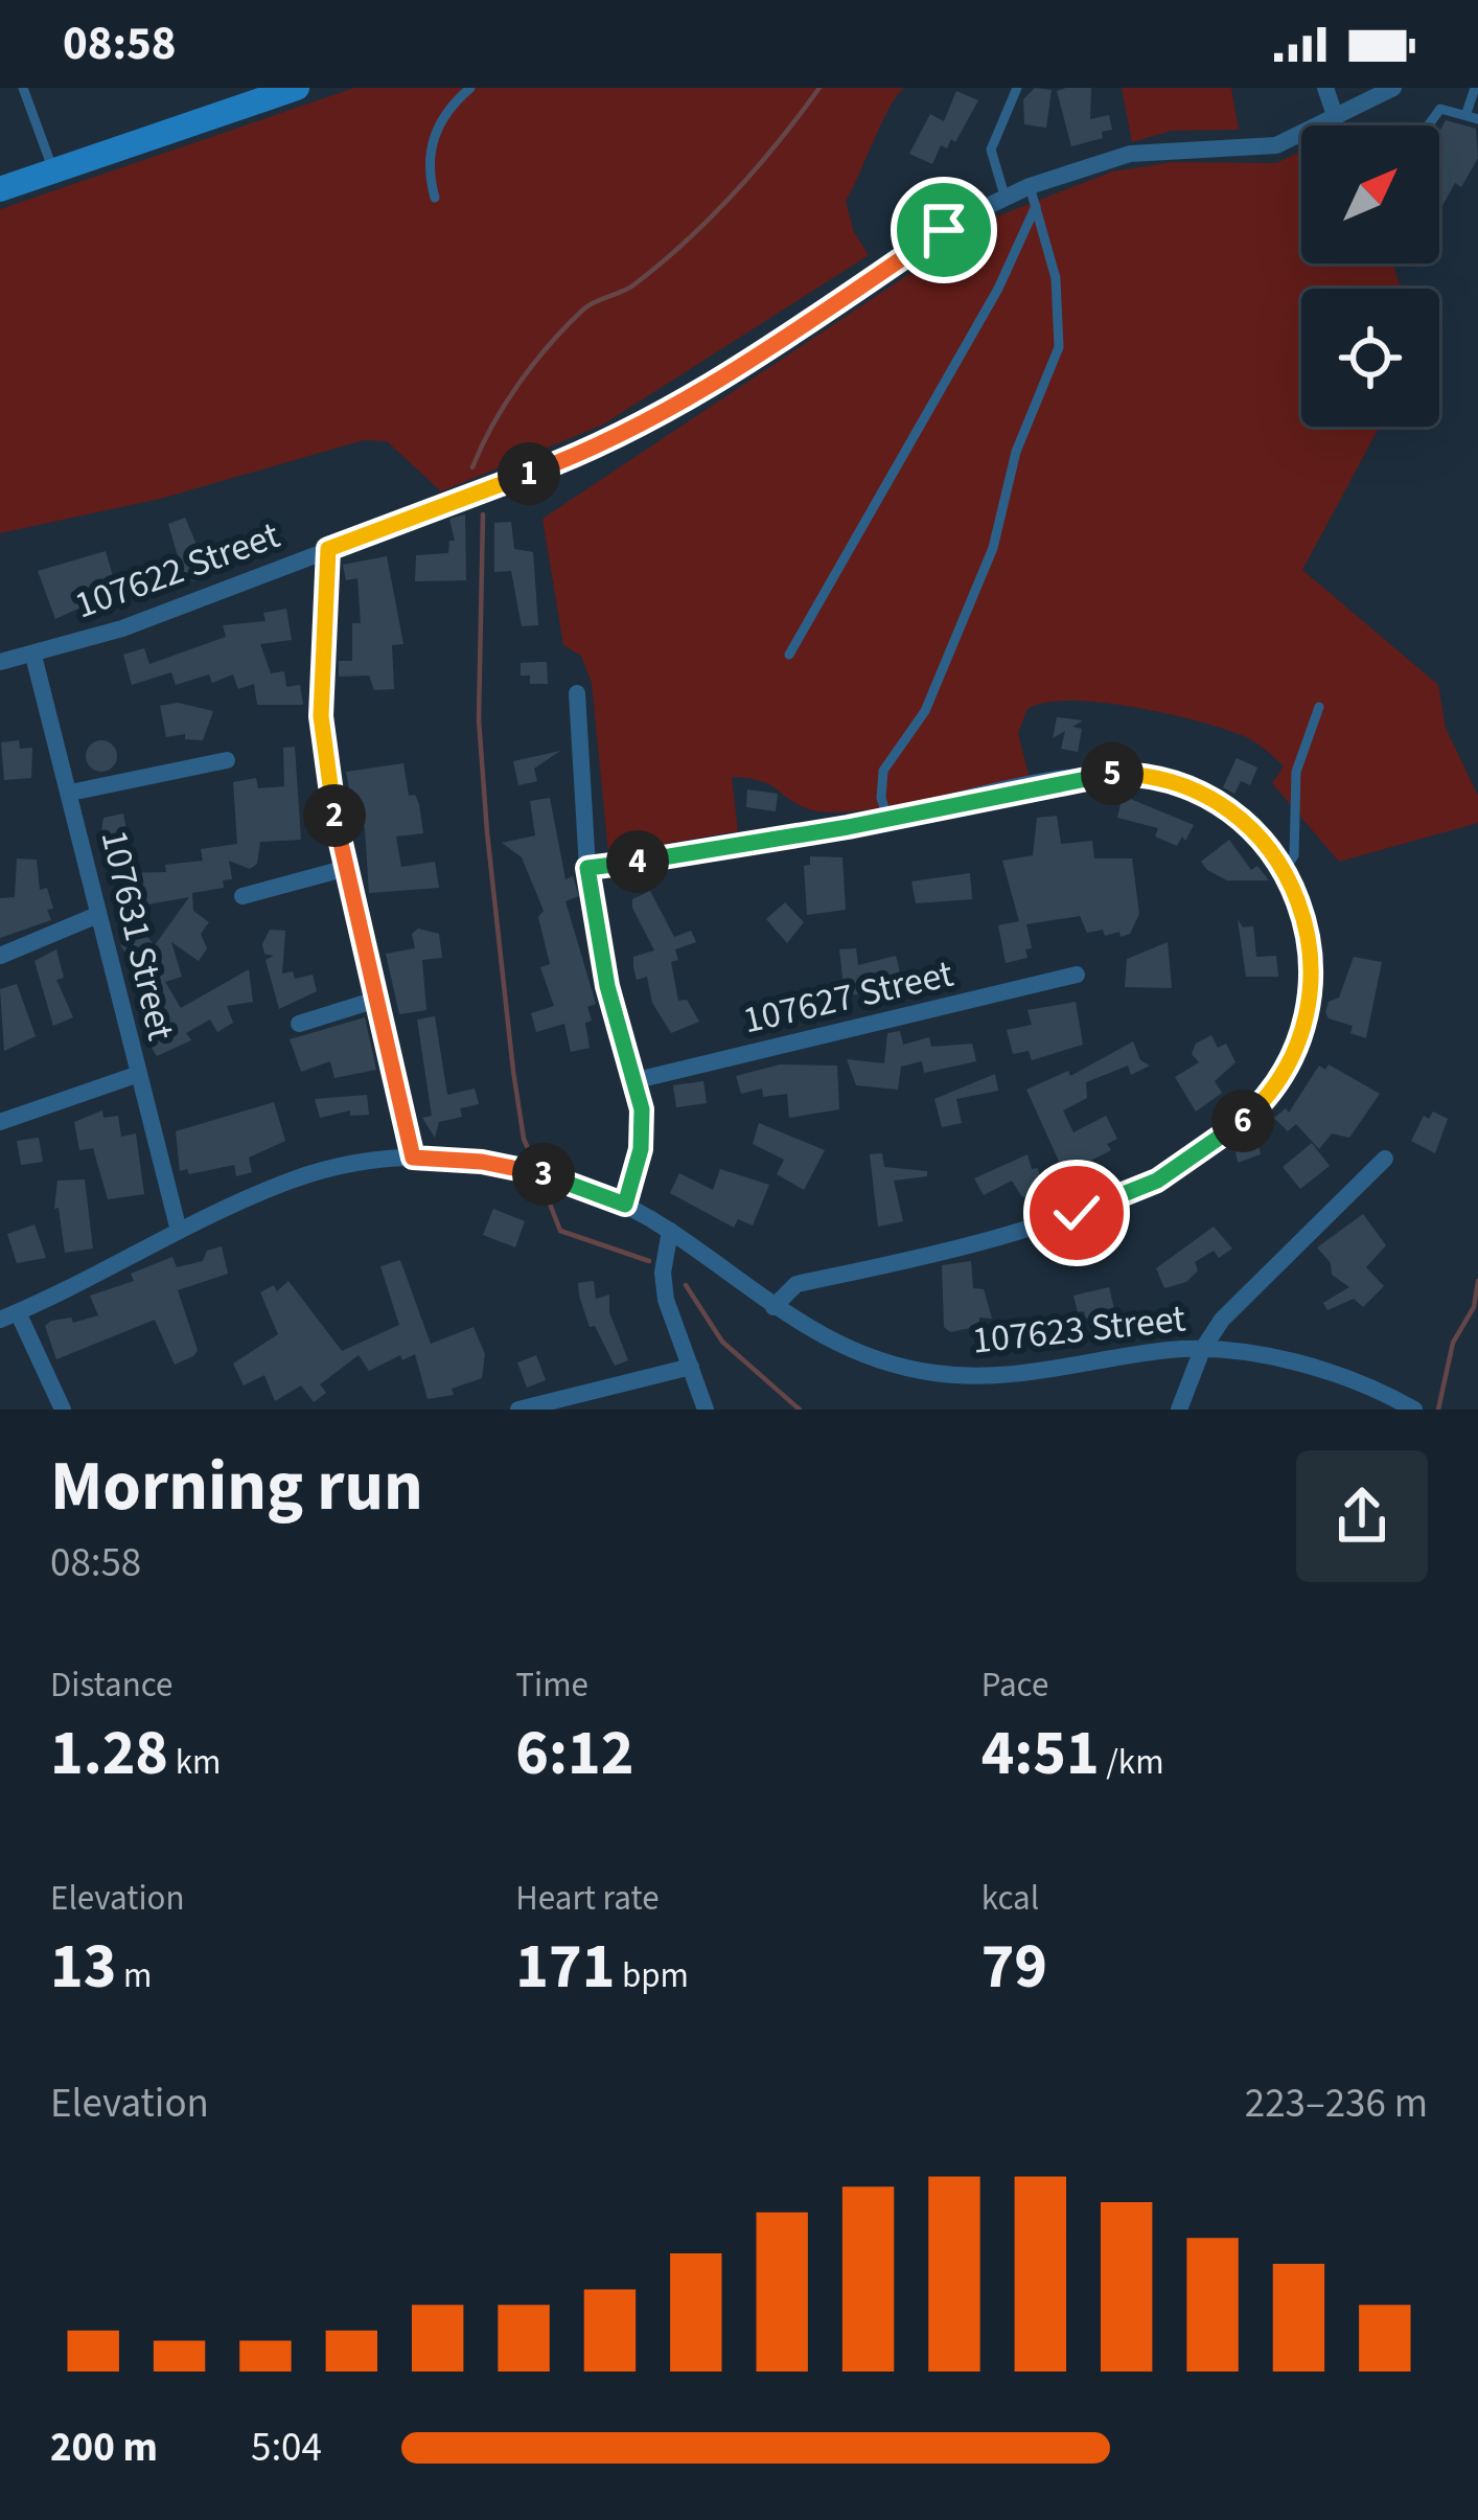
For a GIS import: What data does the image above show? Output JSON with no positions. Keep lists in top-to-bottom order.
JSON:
{
  "streets": {
    "street": [
      "107622 Street",
      "107631 Street",
      "107627 Street",
      "107623 Street"
    ]
  },
  "crossings": [
    ["107622 Street", "107631 Street"],
    ["107631 Street", "107623 Street"]
  ],
  "north": "top right",
  "page": {
    "status": "08:58",
    "pins": [
      "1",
      "5",
      "2",
      "4",
      "6",
      "3"
    ],
    "heading": ["Morning run", "08:58"],
    "stats": [
      ["Distance", "1.28 km"],
      ["Time", "6:12"],
      ["Pace", "4:51 /km"],
      ["Elevation", "13 m"],
      ["Heart rate", "171 bpm"],
      ["kcal", "79"]
    ],
    "chart": ["Elevation", "223–236 m"],
    "list": [
      {
        "name": "200 m",
        "note": "5:04"
      }
    ]
  }
}
